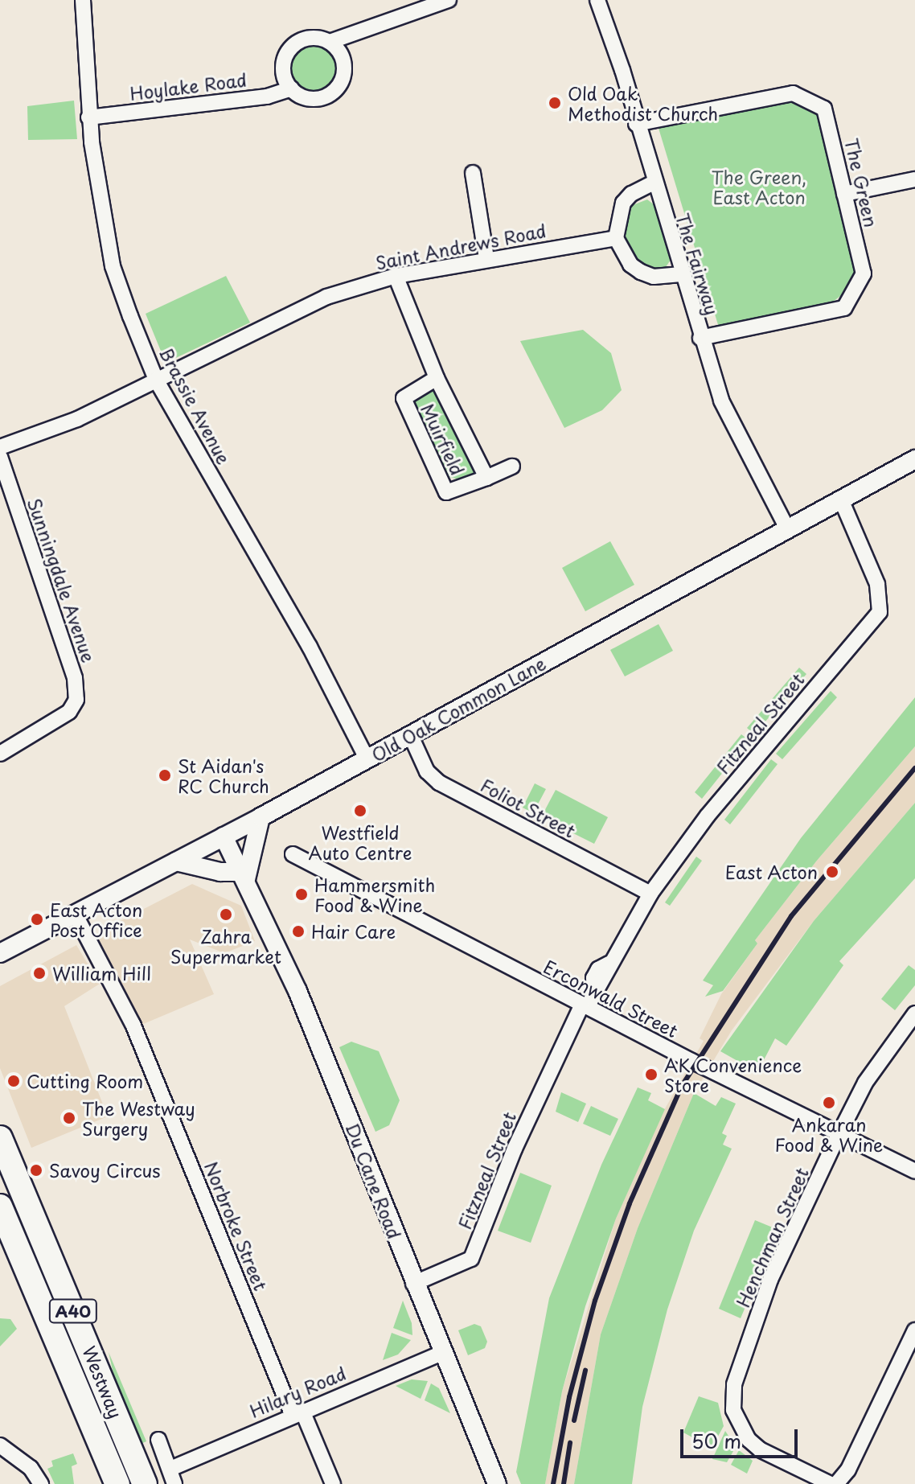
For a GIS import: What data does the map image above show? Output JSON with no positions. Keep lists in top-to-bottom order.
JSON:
{
  "streets": {
    "highway": ["A40", "Westway"],
    "street": [
      "Hoylake Road",
      "The Green",
      "Saint Andrews Road",
      "The Fairway",
      "Brassie Avenue",
      "Muirfield",
      "Sunningdale Avenue",
      "Old Oak Common Lane",
      "Fitzneal Street",
      "Foliot Street",
      "Erconwald Street",
      "Du Cane Road",
      "Norbroke Street",
      "Henchman Street",
      "Hilary Road"
    ]
  },
  "crossings": [
    ["Hoylake Road", "Brassie Avenue"],
    ["The Green", "The Fairway"],
    ["Saint Andrews Road", "Brassie Avenue"],
    ["Saint Andrews Road", "Muirfield"],
    ["The Fairway", "Old Oak Common Lane"],
    ["Brassie Avenue", "Old Oak Common Lane"],
    ["Old Oak Common Lane", "Fitzneal Street"],
    ["Old Oak Common Lane", "Foliot Street"],
    ["Old Oak Common Lane", "Du Cane Road"],
    ["Old Oak Common Lane", "Norbroke Street"],
    ["Fitzneal Street", "Foliot Street"],
    ["Fitzneal Street", "Erconwald Street"],
    ["Fitzneal Street", "Du Cane Road"],
    ["Erconwald Street", "Henchman Street"],
    ["Du Cane Road", "Hilary Road"],
    ["Norbroke Street", "Hilary Road"]
  ],
  "parks": ["The Green, East Acton"],
  "places": [
    "Old Oak Methodist Church",
    "St Aidan's RC Church",
    "Westfield Auto Centre",
    "East Acton",
    "Hammersmith Food & Wine",
    "Zahra Supermarket",
    "East Acton Post Office",
    "Hair Care",
    "William Hill",
    "AK Convenience Store",
    "Cutting Room",
    "Ankaran Food & Wine",
    "The Westway Surgery",
    "Savoy Circus"
  ],
  "scale_bar": "50 m"
}
